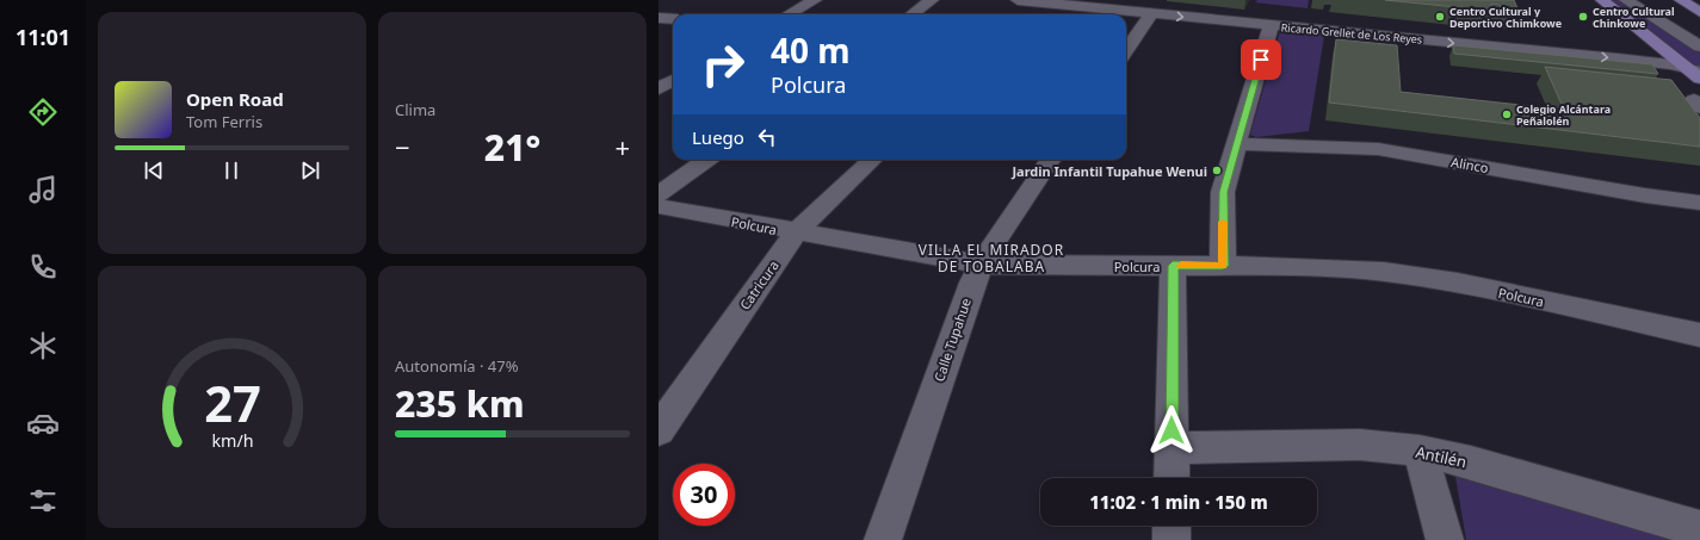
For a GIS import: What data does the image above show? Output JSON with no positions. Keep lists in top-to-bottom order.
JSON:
{
  "streets": {
    "street": [
      "Ricardo Grellet de Los Reyes",
      "Alinco",
      "Polcura",
      "Catricura",
      "Calle Tupahue",
      "Antilén"
    ]
  },
  "crossings": [
    ["Polcura", "Catricura"],
    ["Polcura", "Calle Tupahue"]
  ],
  "one_way": ["Ricardo Grellet de Los Reyes"],
  "districts": ["VILLA EL MIRADOR DE TOBALABA"],
  "places": [
    "Centro Cultural y Deportivo Chimkowe",
    "Centro Cultural Chinkowe",
    "Colegio Alcántara Peñalolén",
    "Jardin Infantil Tupahue Wenui"
  ],
  "page": {
    "tabs": "11:01",
    "tile": [
      "Clima",
      ["Autonomía · 47%", "235 km"]
    ],
    "turn": ["40 m", "Polcura"],
    "song": ["Open Road", "Tom Ferris"],
    "then": "Luego",
    "heat": ["−", "21°", "+"],
    "limit": "30",
    "trip": "11:02 · 1 min · 150 m",
    "gauge": ["27", "km/h"]
  }
}
